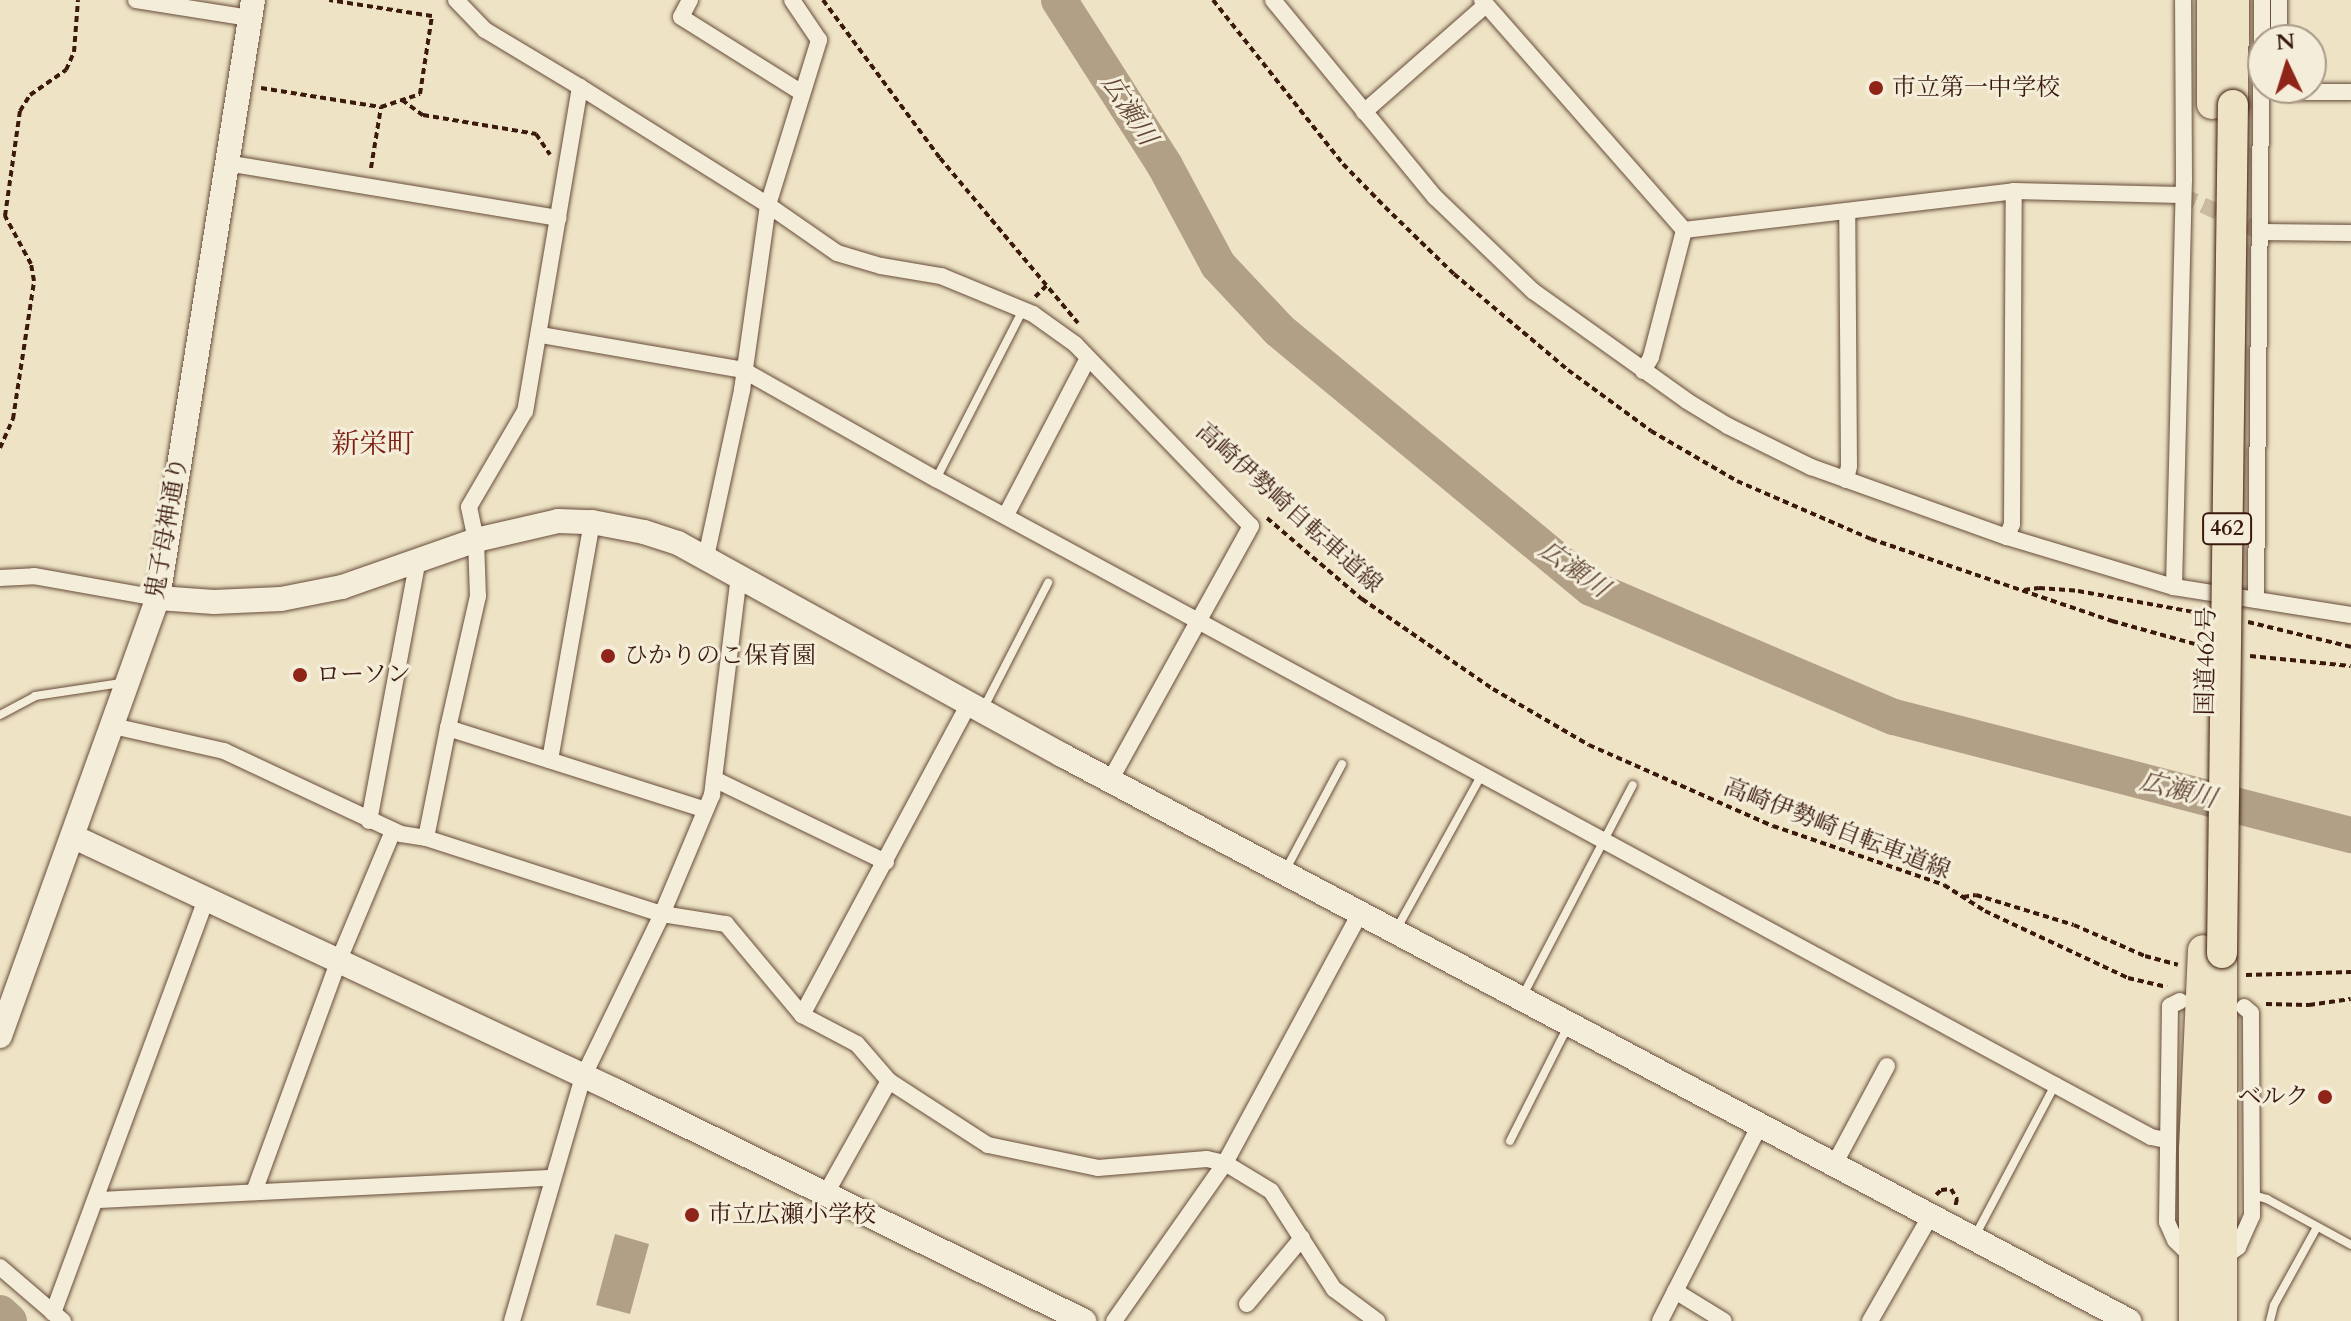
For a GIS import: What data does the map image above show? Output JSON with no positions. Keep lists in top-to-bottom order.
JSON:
{
  "streets": {
    "highway": ["462", "国道462号"],
    "street": ["鬼子母神通り"],
    "path": ["高崎伊勢崎自転車道線"]
  },
  "crossings": [
    ["高崎伊勢崎自転車道線", "国道462号"]
  ],
  "districts": ["新栄町"],
  "water": ["広瀬川"],
  "places": [
    "市立第一中学校",
    "ひかりのこ保育園",
    "ローソン",
    "ベルク",
    "市立広瀬小学校"
  ],
  "north": "top"
}
